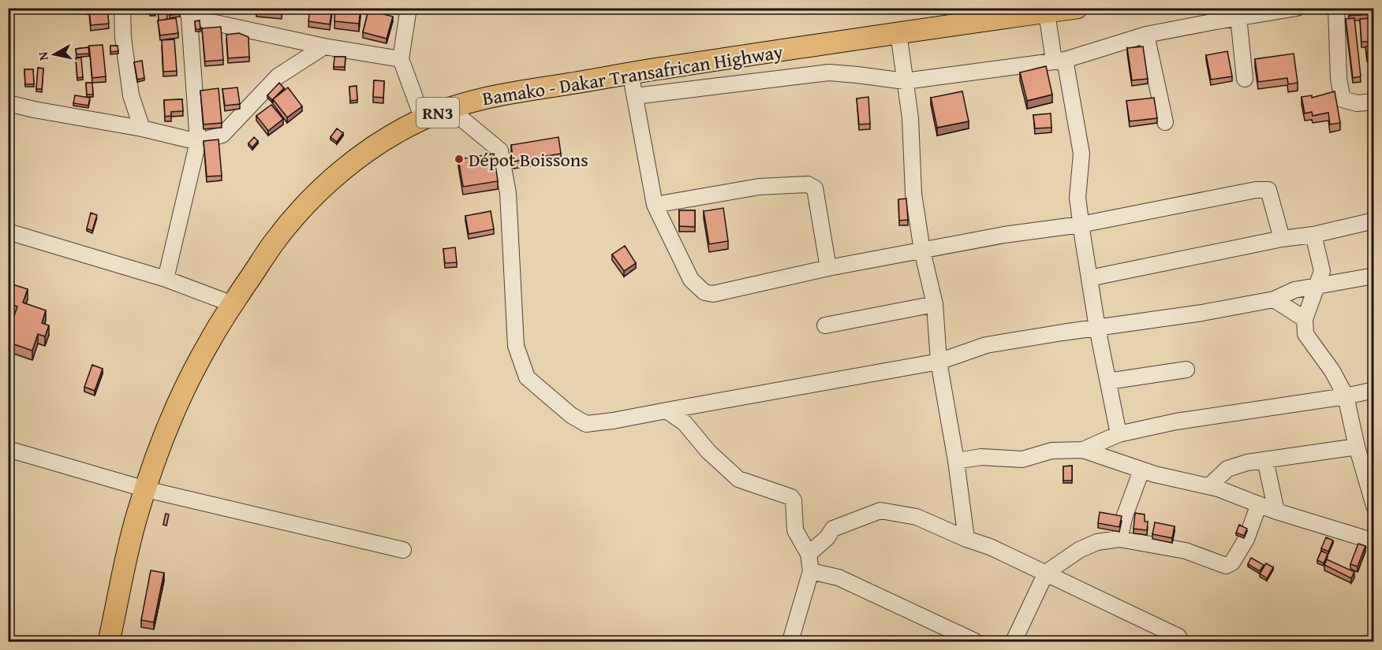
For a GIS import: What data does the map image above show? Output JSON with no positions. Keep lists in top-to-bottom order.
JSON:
{
  "streets": {
    "highway": ["Bamako - Dakar Transafrican Highway", "RN3"]
  },
  "places": ["Dépot Boissons"],
  "north": "left"
}
